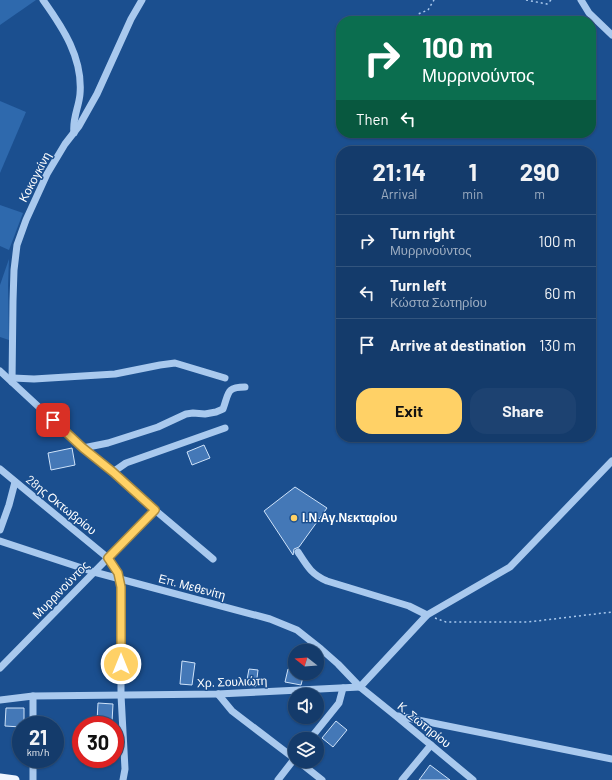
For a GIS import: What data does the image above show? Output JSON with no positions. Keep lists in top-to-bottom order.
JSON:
{
  "streets": {
    "street": [
      "Κοκογκίνη",
      "28ης Οκτωβρίου",
      "Επ. Μεθενίτη",
      "Μυρρινούντος",
      "Χρ. Σουλιώτη",
      "Κ. Σωτηρίου"
    ]
  },
  "crossings": [
    ["28ης Οκτωβρίου", "Επ. Μεθενίτη"],
    ["28ης Οκτωβρίου", "Μυρρινούντος"],
    ["Επ. Μεθενίτη", "Μυρρινούντος"],
    ["Επ. Μεθενίτη", "Χρ. Σουλιώτη"],
    ["Επ. Μεθενίτη", "Κ. Σωτηρίου"],
    ["Χρ. Σουλιώτη", "Κ. Σωτηρίου"]
  ],
  "places": ["Ι.Ν.Αγ.Νεκταρίου"],
  "north": "left",
  "page": {
    "turn": ["100 m", "Μυρρινούντος"],
    "then": "Then",
    "eta": [
      "21:14",
      "Arrival",
      "1",
      "min",
      "290",
      "m"
    ],
    "list": [
      {
        "name": "Turn right",
        "note": "Μυρρινούντος",
        "value": "100 m"
      },
      {
        "name": "Turn left",
        "note": "Κώστα Σωτηρίου",
        "value": "60 m"
      },
      {
        "name": "Arrive at destination",
        "value": "130 m"
      }
    ],
    "buttons": ["Exit", "Share"],
    "speed": "21 km/h",
    "limit": "30"
  }
}
